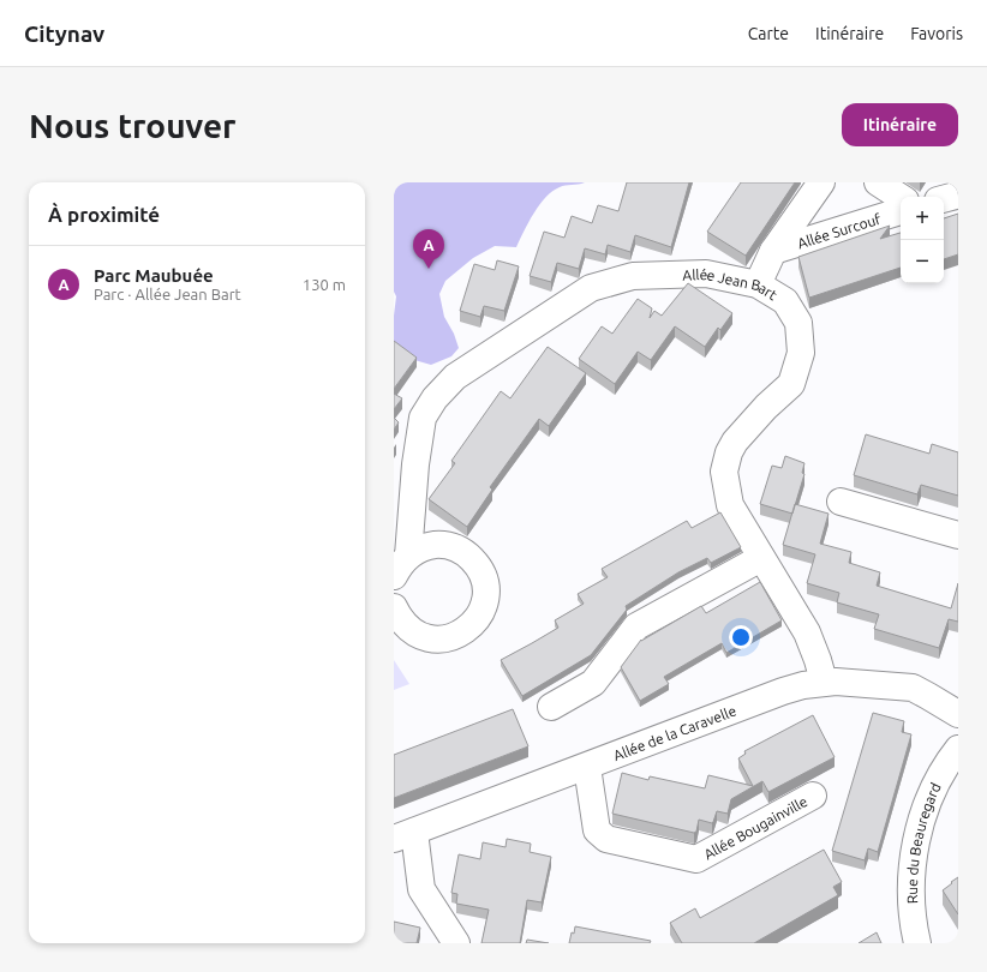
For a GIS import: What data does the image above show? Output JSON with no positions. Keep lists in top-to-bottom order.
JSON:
{
  "streets": {
    "street": [
      "Allée Surcouf",
      "Allée Jean Bart",
      "Allée de la Caravelle",
      "Allée Bougainville",
      "Rue du Beauregard"
    ]
  },
  "crossings": [
    ["Allée Surcouf", "Allée Jean Bart"],
    ["Allée Jean Bart", "Allée de la Caravelle"],
    ["Allée de la Caravelle", "Allée Bougainville"]
  ],
  "page": {
    "header": "Citynav",
    "nav": ["Carte", "Itinéraire", "Favoris"],
    "buttons": "Itinéraire",
    "title": "Nous trouver",
    "heading": "À proximité",
    "map_buttons": ["+", "−"],
    "pins": "A",
    "list": [
      {
        "mark": "A",
        "name": "Parc Maubuée",
        "note": "Parc · Allée Jean Bart",
        "value": "130 m"
      }
    ]
  }
}
